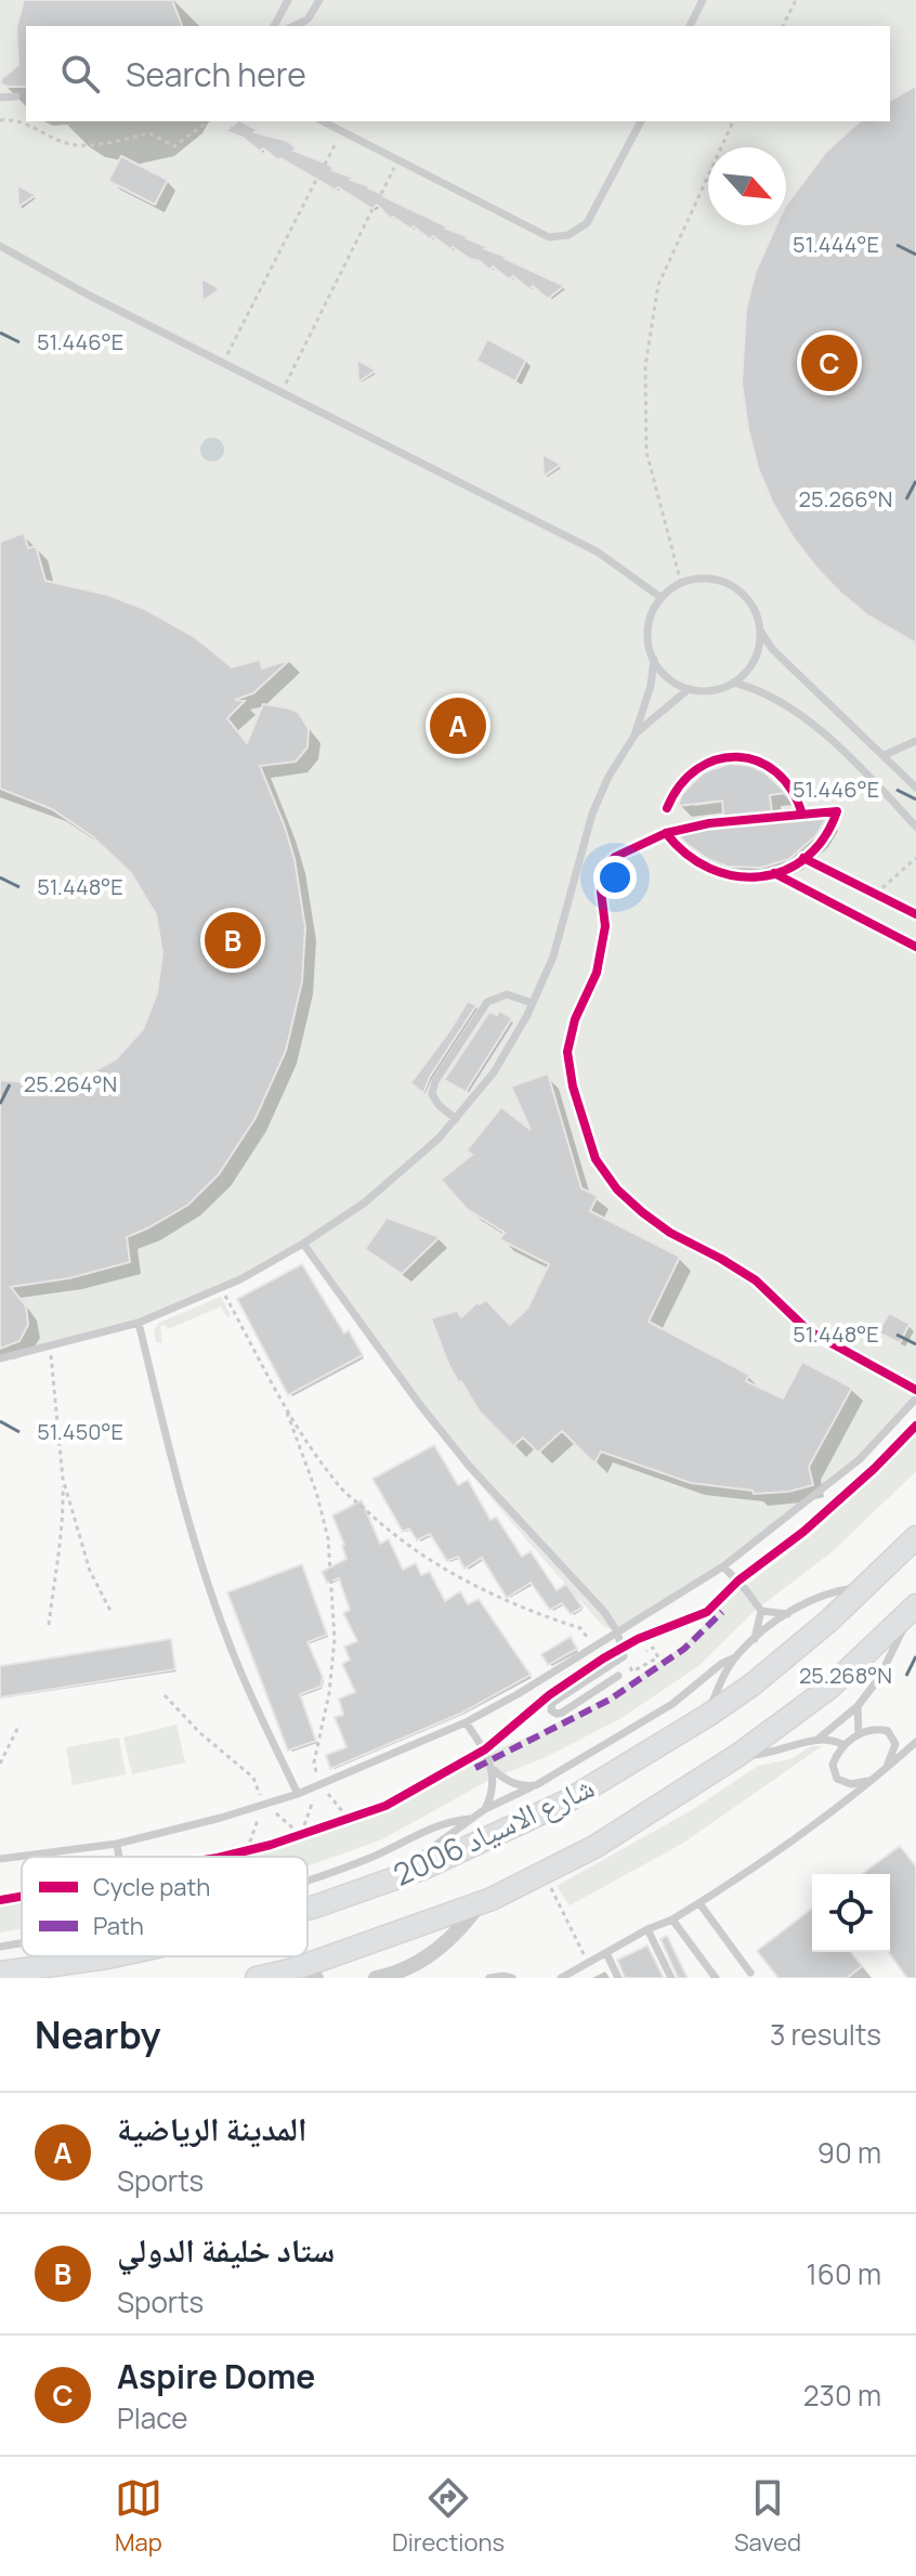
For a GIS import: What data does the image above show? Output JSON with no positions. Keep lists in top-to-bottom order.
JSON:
{
  "streets": {
    "main road": ["شارع الاسياد 2006"]
  },
  "legend": ["Cycle path", "Path"],
  "north": "bottom right",
  "page": {
    "search": "Search here",
    "pins": ["C", "A", "B"],
    "heading": ["Nearby", "3 results"],
    "list": [
      {
        "mark": "A",
        "name": "المدينة الرياضية",
        "note": "Sports",
        "value": "90 m"
      },
      {
        "mark": "B",
        "name": "ستاد خليفة الدولي",
        "note": "Sports",
        "value": "160 m"
      },
      {
        "mark": "C",
        "name": "Aspire Dome",
        "note": "Place",
        "value": "230 m"
      }
    ],
    "nav": ["Map", "Directions", "Saved"]
  },
  "coordinates": [
    "51.444°E",
    "51.446°E",
    "25.266°N",
    "51.448°E",
    "25.264°N",
    "51.450°E",
    "25.268°N"
  ]
}
